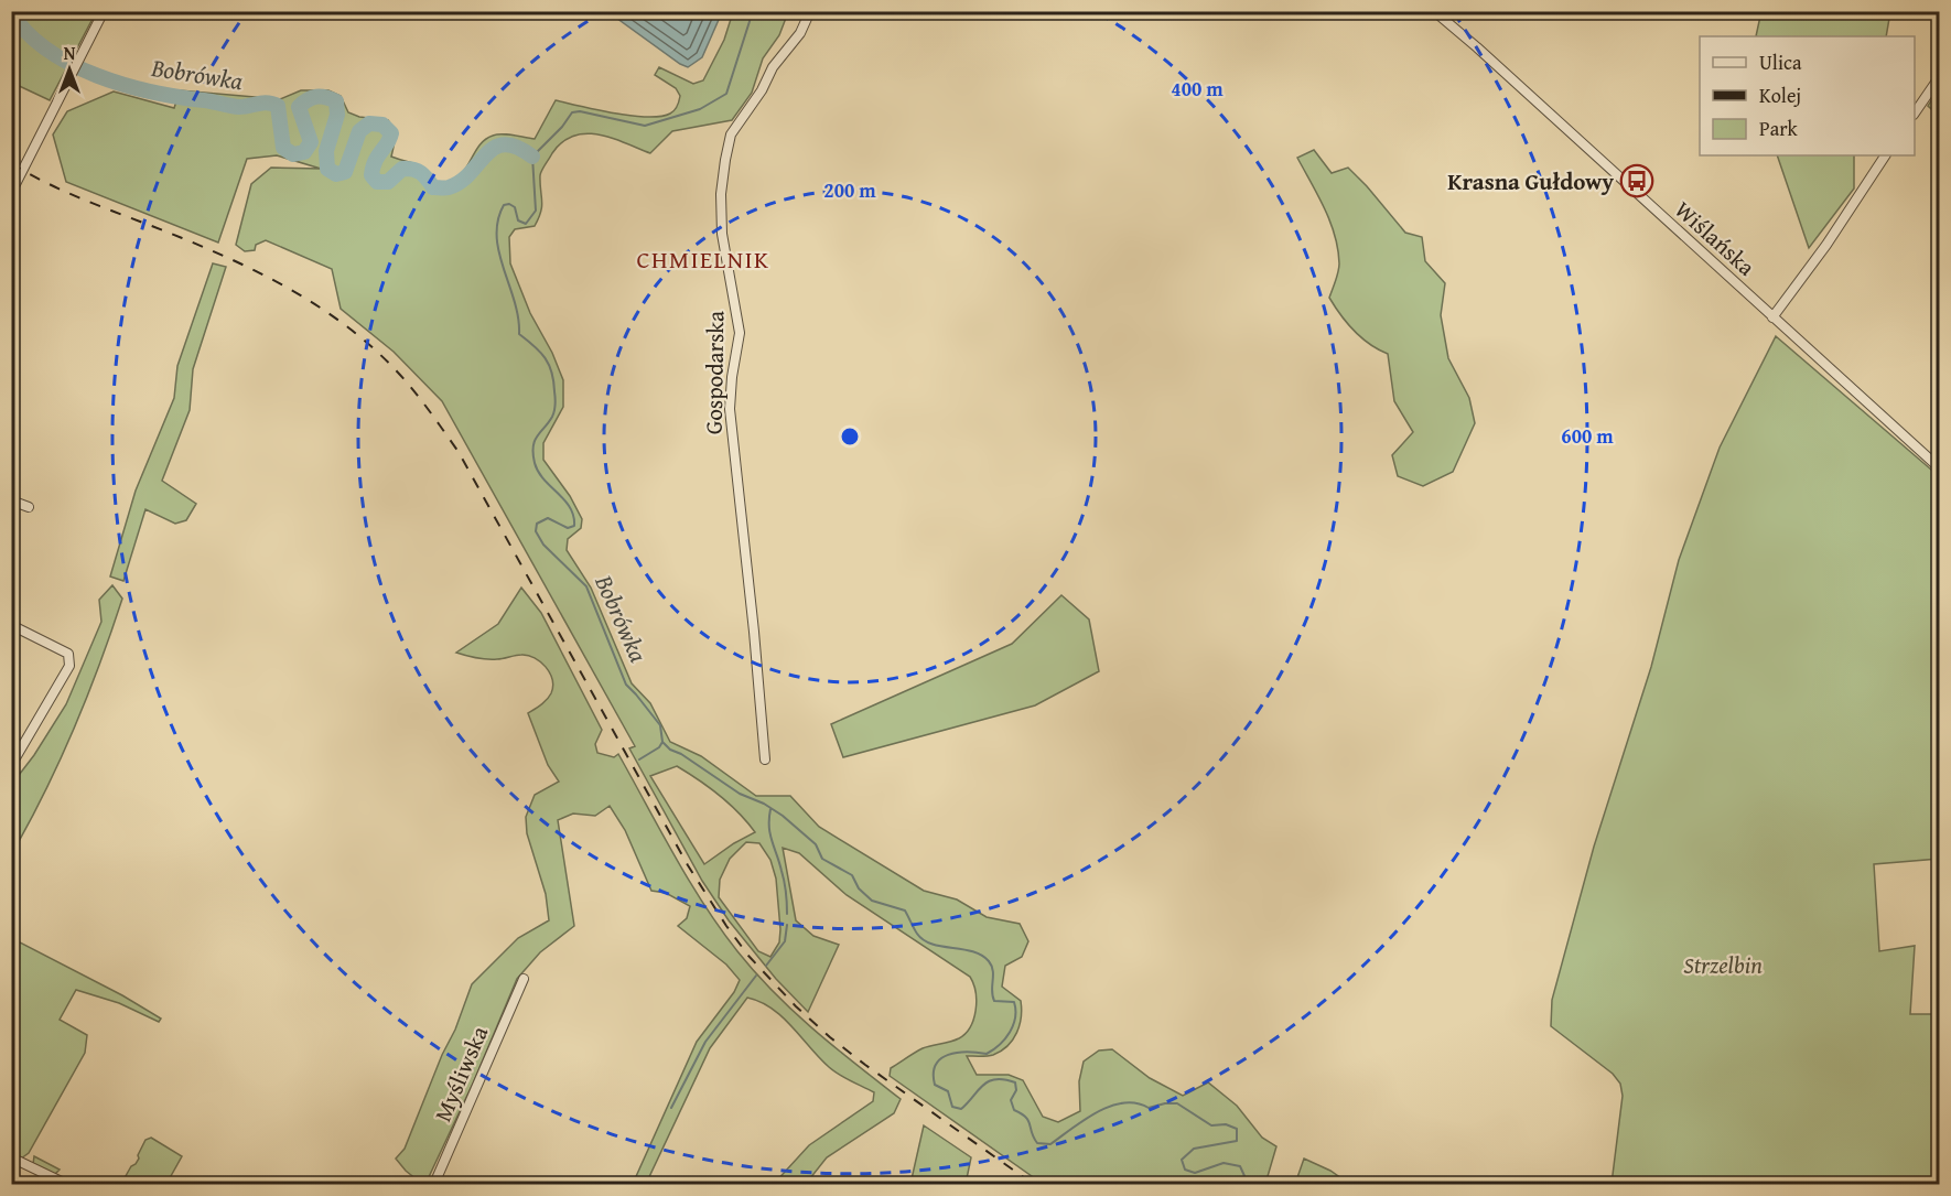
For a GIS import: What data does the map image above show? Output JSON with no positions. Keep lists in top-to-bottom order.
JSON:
{
  "streets": {
    "street": ["Wiślańska", "Gospodarska", "Myśliwska"]
  },
  "districts": ["CHMIELNIK"],
  "water": ["Bobrówka"],
  "parks": ["Strzelbin"],
  "places": {
    "bus stop": ["Krasna Gułdowy"]
  },
  "legend": ["Ulica", "Kolej", "Park"],
  "north": "top",
  "rings": ["400 m", "200 m", "600 m"]
}
